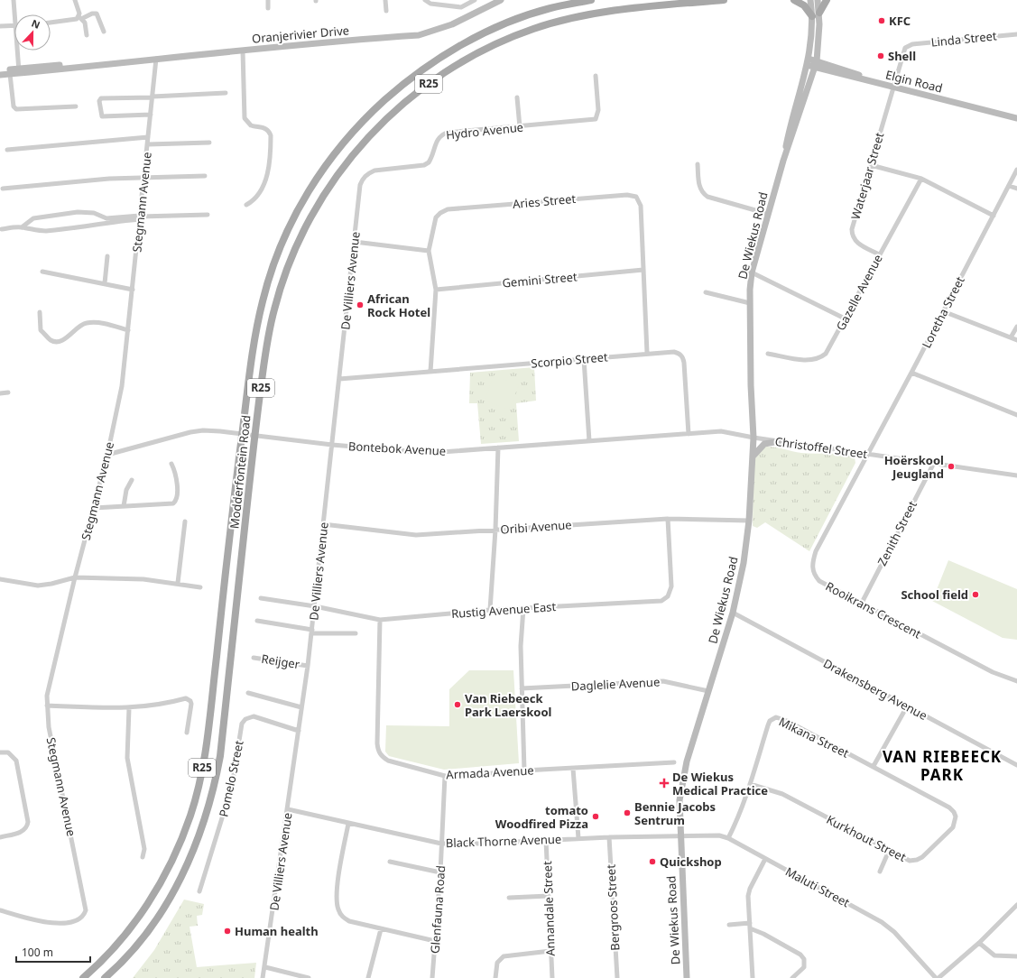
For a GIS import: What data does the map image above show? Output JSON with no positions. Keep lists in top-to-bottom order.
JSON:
{
  "streets": {
    "main road": ["R25", "Modderfontein Road"],
    "street": [
      "Oranjerivier Drive",
      "Linda Street",
      "Elgin Road",
      "Hydro Avenue",
      "Waterjaar Street",
      "Aries Street",
      "Stegmann Avenue",
      "De Wiekus Road",
      "Gemini Street",
      "De Villiers Avenue",
      "Gazelle Avenue",
      "Loretha Street",
      "Scorpio Street",
      "Christoffel Street",
      "Bontebok Avenue",
      "Oribi Avenue",
      "Zenith Street",
      "Rustig Avenue East",
      "Rooikrans Crescent",
      "Reijger",
      "Daglelie Avenue",
      "Drakensberg Avenue",
      "Mikana Street",
      "Armada Avenue",
      "Pomelo Street",
      "Kurkhout Street",
      "Black Thorne Avenue",
      "Maluti Street",
      "Bergroos Street",
      "Annandale Street",
      "Glenfauna Road"
    ]
  },
  "crossings": [
    ["Oranjerivier Drive", "Stegmann Avenue"],
    ["Linda Street", "Elgin Road"],
    ["Linda Street", "Waterjaar Street"],
    ["Elgin Road", "Waterjaar Street"],
    ["Elgin Road", "De Wiekus Road"],
    ["Hydro Avenue", "De Villiers Avenue"],
    ["Waterjaar Street", "Gazelle Avenue"],
    ["Aries Street", "Gemini Street"],
    ["Stegmann Avenue", "Bontebok Avenue"],
    ["De Wiekus Road", "Christoffel Street"],
    ["De Wiekus Road", "Bontebok Avenue"],
    ["De Wiekus Road", "Oribi Avenue"],
    ["De Wiekus Road", "Daglelie Avenue"],
    ["De Wiekus Road", "Drakensberg Avenue"],
    ["De Wiekus Road", "Black Thorne Avenue"],
    ["De Wiekus Road", "Maluti Street"],
    ["De Villiers Avenue", "Scorpio Street"],
    ["De Villiers Avenue", "Bontebok Avenue"],
    ["De Villiers Avenue", "Oribi Avenue"],
    ["De Villiers Avenue", "Rustig Avenue East"],
    ["De Villiers Avenue", "Reijger"],
    ["De Villiers Avenue", "Pomelo Street"],
    ["De Villiers Avenue", "Black Thorne Avenue"],
    ["Loretha Street", "Christoffel Street"],
    ["Loretha Street", "Rooikrans Crescent"],
    ["Scorpio Street", "Bontebok Avenue"],
    ["Christoffel Street", "Bontebok Avenue"],
    ["Christoffel Street", "Zenith Street"],
    ["Christoffel Street", "Rooikrans Crescent"],
    ["Bontebok Avenue", "Modderfontein Road"],
    ["Oribi Avenue", "Rustig Avenue East"],
    ["Zenith Street", "Rooikrans Crescent"],
    ["Rustig Avenue East", "Armada Avenue"],
    ["Mikana Street", "Kurkhout Street"],
    ["Mikana Street", "Maluti Street"],
    ["Armada Avenue", "Glenfauna Road"],
    ["Black Thorne Avenue", "Maluti Street"],
    ["Black Thorne Avenue", "Bergroos Street"],
    ["Black Thorne Avenue", "Annandale Street"],
    ["Black Thorne Avenue", "Glenfauna Road"]
  ],
  "districts": ["VAN RIEBEECK PARK"],
  "places": {
    "other": [
      "KFC",
      "Shell",
      "African Rock Hotel",
      "Hoërskool Jeugland",
      "School field",
      "Van Riebeeck Park Laerskool",
      "Bennie Jacobs Sentrum",
      "tomato Woodfired Pizza",
      "Quickshop",
      "Human health"
    ],
    "health": ["De Wiekus Medical Practice"]
  },
  "scale_bar": "100 m",
  "north": "top"
}
